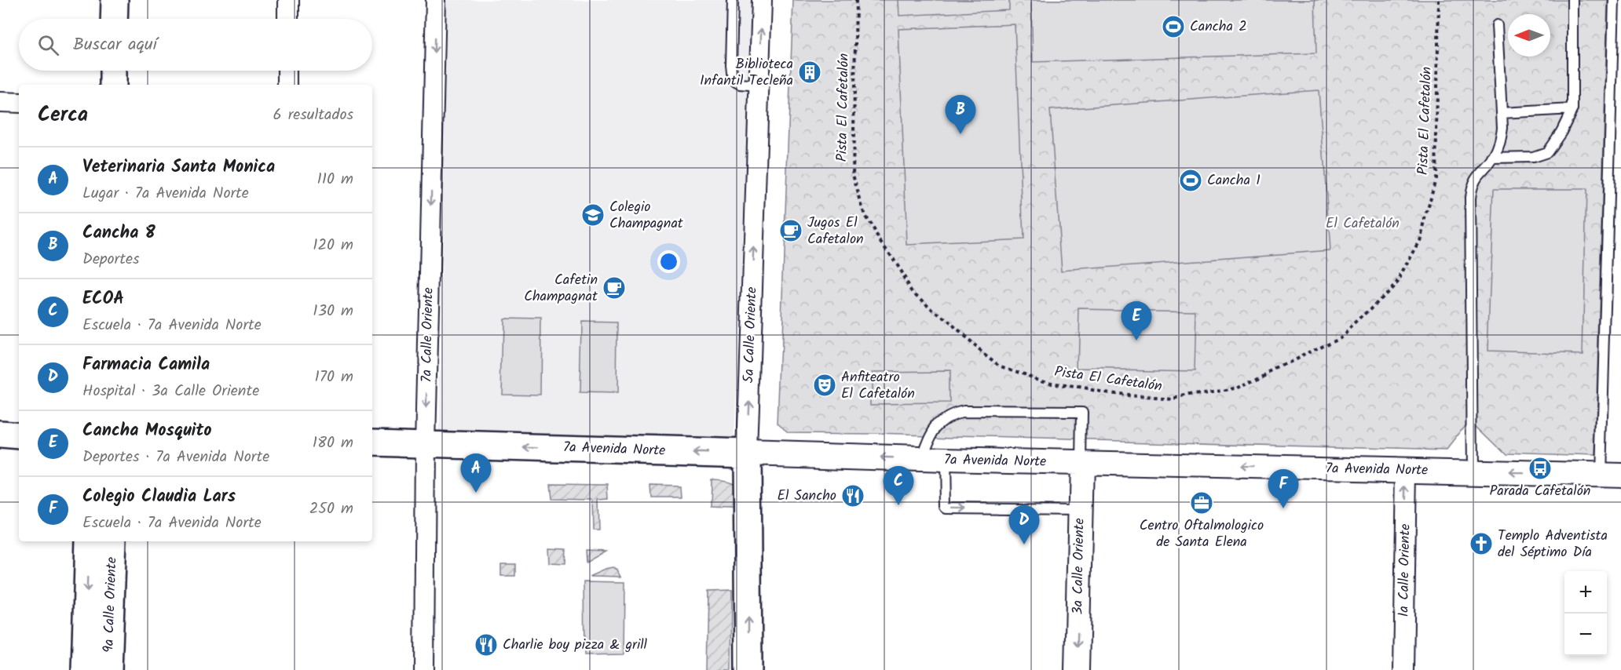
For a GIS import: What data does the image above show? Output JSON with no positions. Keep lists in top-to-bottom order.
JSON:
{
  "streets": {
    "main road": ["5a Calle Oriente", "7a Avenida Norte", "9a Calle Oriente"],
    "street": ["7a Calle Oriente", "3a Calle Oriente", "1a Calle Oriente"],
    "path": ["Pista El Cafetalón"]
  },
  "crossings": [
    ["7a Calle Oriente", "7a Avenida Norte"],
    ["5a Calle Oriente", "7a Avenida Norte"],
    ["7a Avenida Norte", "3a Calle Oriente"],
    ["7a Avenida Norte", "1a Calle Oriente"]
  ],
  "one_way": [
    "7a Calle Oriente",
    "5a Calle Oriente",
    "7a Avenida Norte",
    "3a Calle Oriente",
    "1a Calle Oriente"
  ],
  "parks": ["El Cafetalón"],
  "places": {
    "sports": ["Cancha 2", "Cancha 1"],
    "building": ["Biblioteca Infantil Tecleña"],
    "school or university": ["Colegio Champagnat"],
    "cafe": ["Jugos El Cafetalon", "Cafetin Champagnat"],
    "theatre": ["Anfiteatro El Cafetalón"],
    "bus stop": ["Parada Cafetalón"],
    "restaurant": ["El Sancho", "Charlie boy pizza & grill"],
    "office": ["Centro Oftalmologico de Santa Elena"],
    "church": ["Templo Adventista del Séptimo Día"]
  },
  "north": "left",
  "page": {
    "search": "Buscar aquí",
    "heading": ["Cerca", "6 resultados"],
    "pins": [
      "B",
      "E",
      "A",
      "C",
      "F",
      "D"
    ],
    "list": [
      {
        "mark": "A",
        "name": "Veterinaria Santa Monica",
        "note": "Lugar · 7a Avenida Norte",
        "value": "110 m"
      },
      {
        "mark": "B",
        "name": "Cancha 8",
        "note": "Deportes",
        "value": "120 m"
      },
      {
        "mark": "C",
        "name": "ECOA",
        "note": "Escuela · 7a Avenida Norte",
        "value": "130 m"
      },
      {
        "mark": "D",
        "name": "Farmacia Camila",
        "note": "Hospital · 3a Calle Oriente",
        "value": "170 m"
      },
      {
        "mark": "E",
        "name": "Cancha Mosquito",
        "note": "Deportes · 7a Avenida Norte",
        "value": "180 m"
      },
      {
        "mark": "F",
        "name": "Colegio Claudia Lars",
        "note": "Escuela · 7a Avenida Norte",
        "value": "250 m"
      }
    ],
    "map_buttons": ["+", "−"]
  }
}
